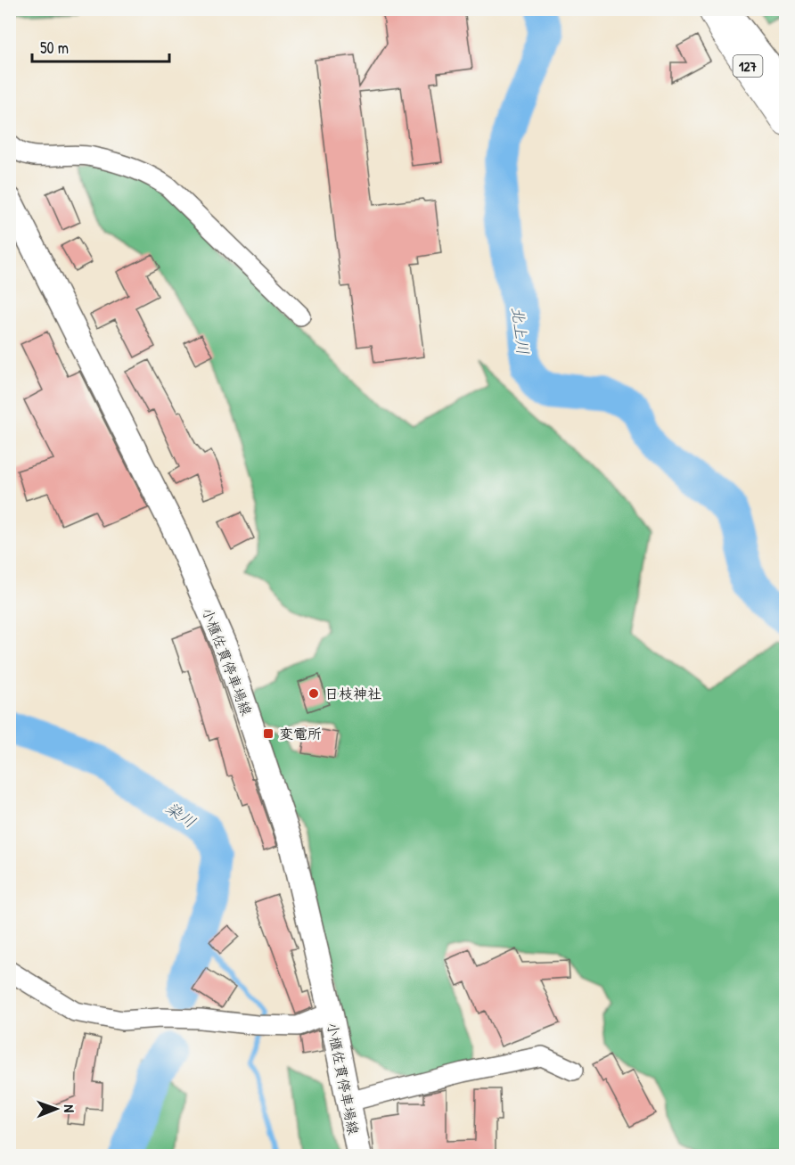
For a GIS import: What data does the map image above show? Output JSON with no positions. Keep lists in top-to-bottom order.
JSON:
{
  "streets": {
    "highway": ["127"],
    "main road": ["小櫃佐貫停車場線"]
  },
  "water": ["北上川", "染川"],
  "places": {
    "other": ["日枝神社"],
    "transit": ["変電所"]
  },
  "scale_bar": "50 m",
  "north": "right"
}
